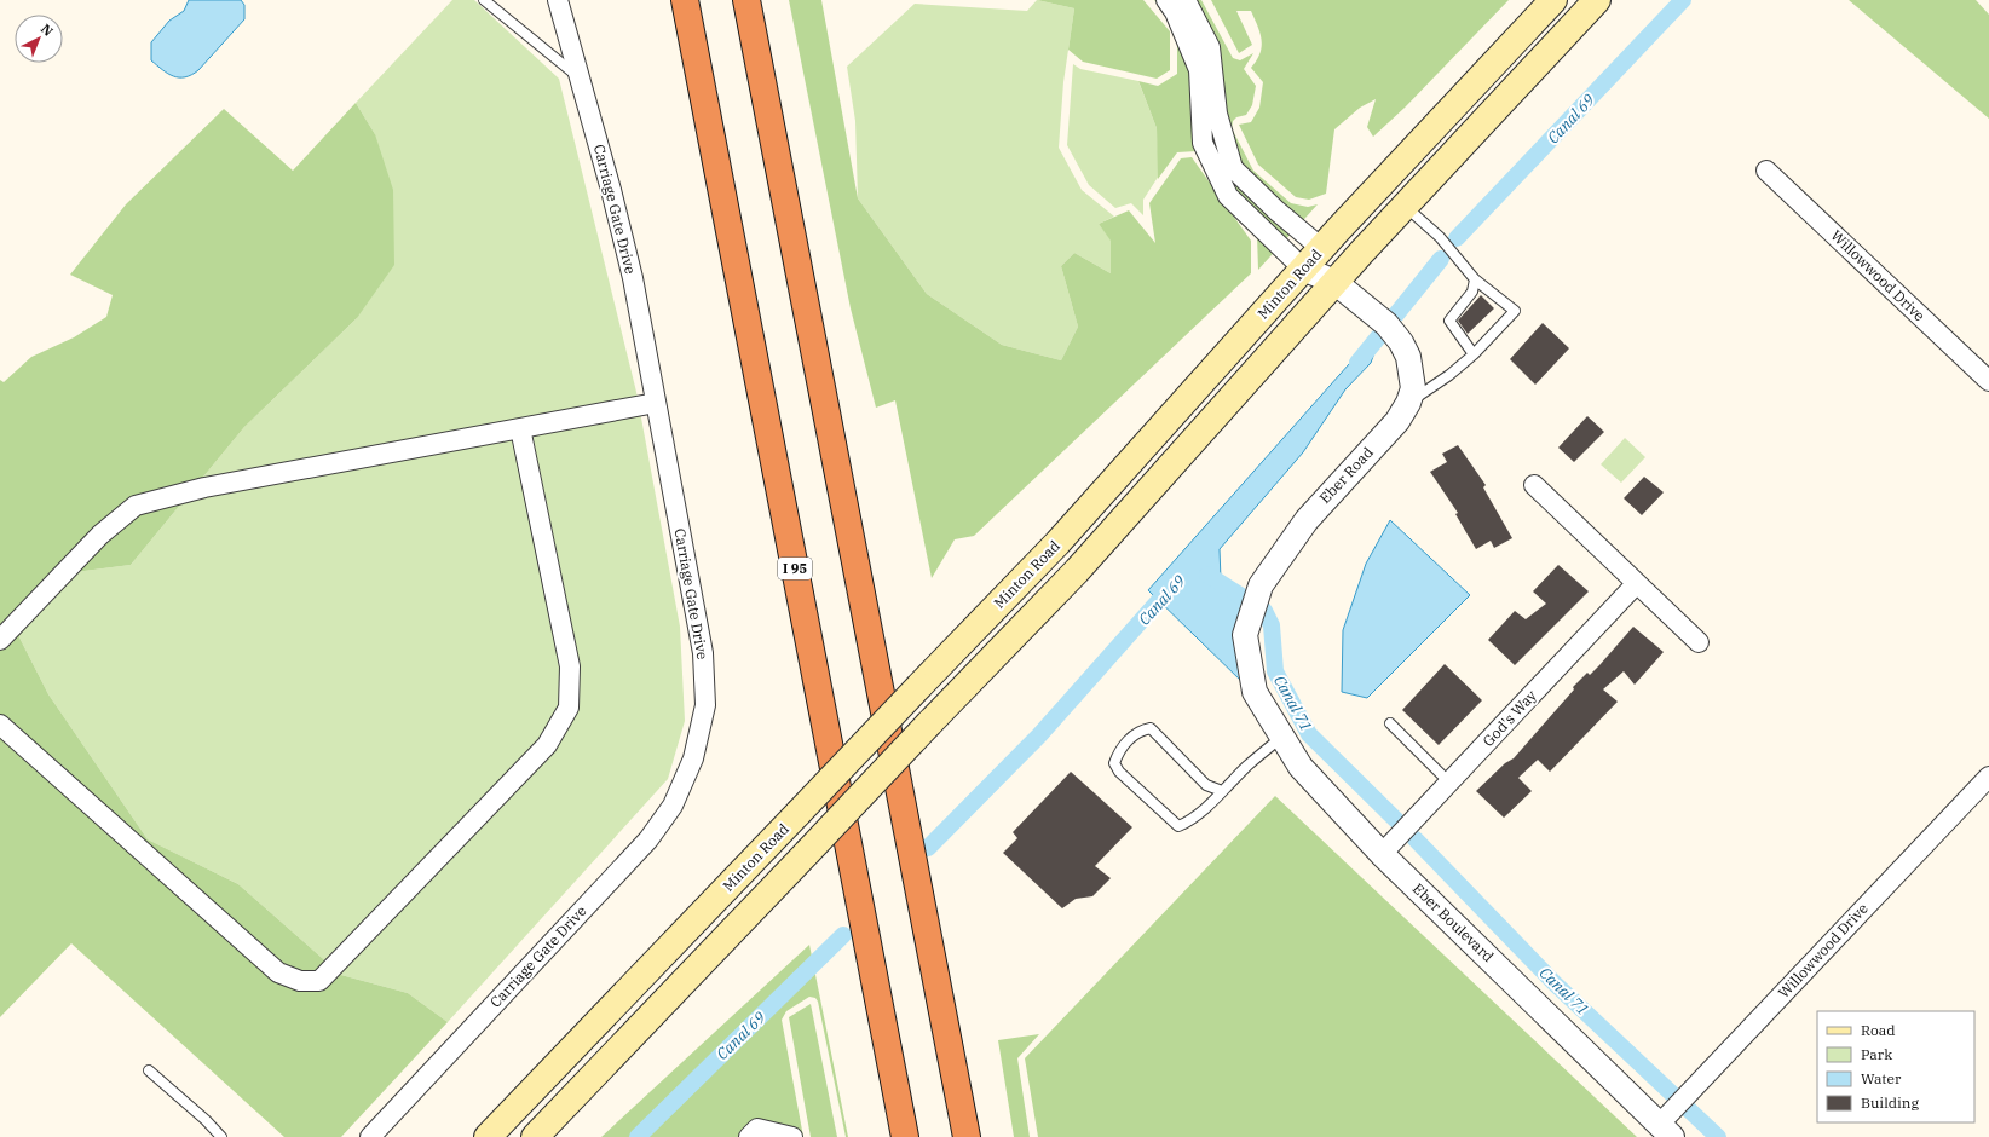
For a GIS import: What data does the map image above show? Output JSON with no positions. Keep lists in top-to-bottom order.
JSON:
{
  "streets": {
    "highway": ["I 95"],
    "main road": ["Minton Road"],
    "street": [
      "Carriage Gate Drive",
      "Willowwood Drive",
      "Eber Road",
      "God's Way",
      "Eber Boulevard"
    ]
  },
  "crossings": [
    ["Willowwood Drive", "Eber Boulevard"],
    ["Minton Road", "Eber Road"],
    ["Eber Road", "Eber Boulevard"],
    ["God's Way", "Eber Boulevard"]
  ],
  "water": ["Canal 69", "Canal 71"],
  "legend": [
    "Road",
    "Park",
    "Water",
    "Building"
  ],
  "north": "top right"
}
